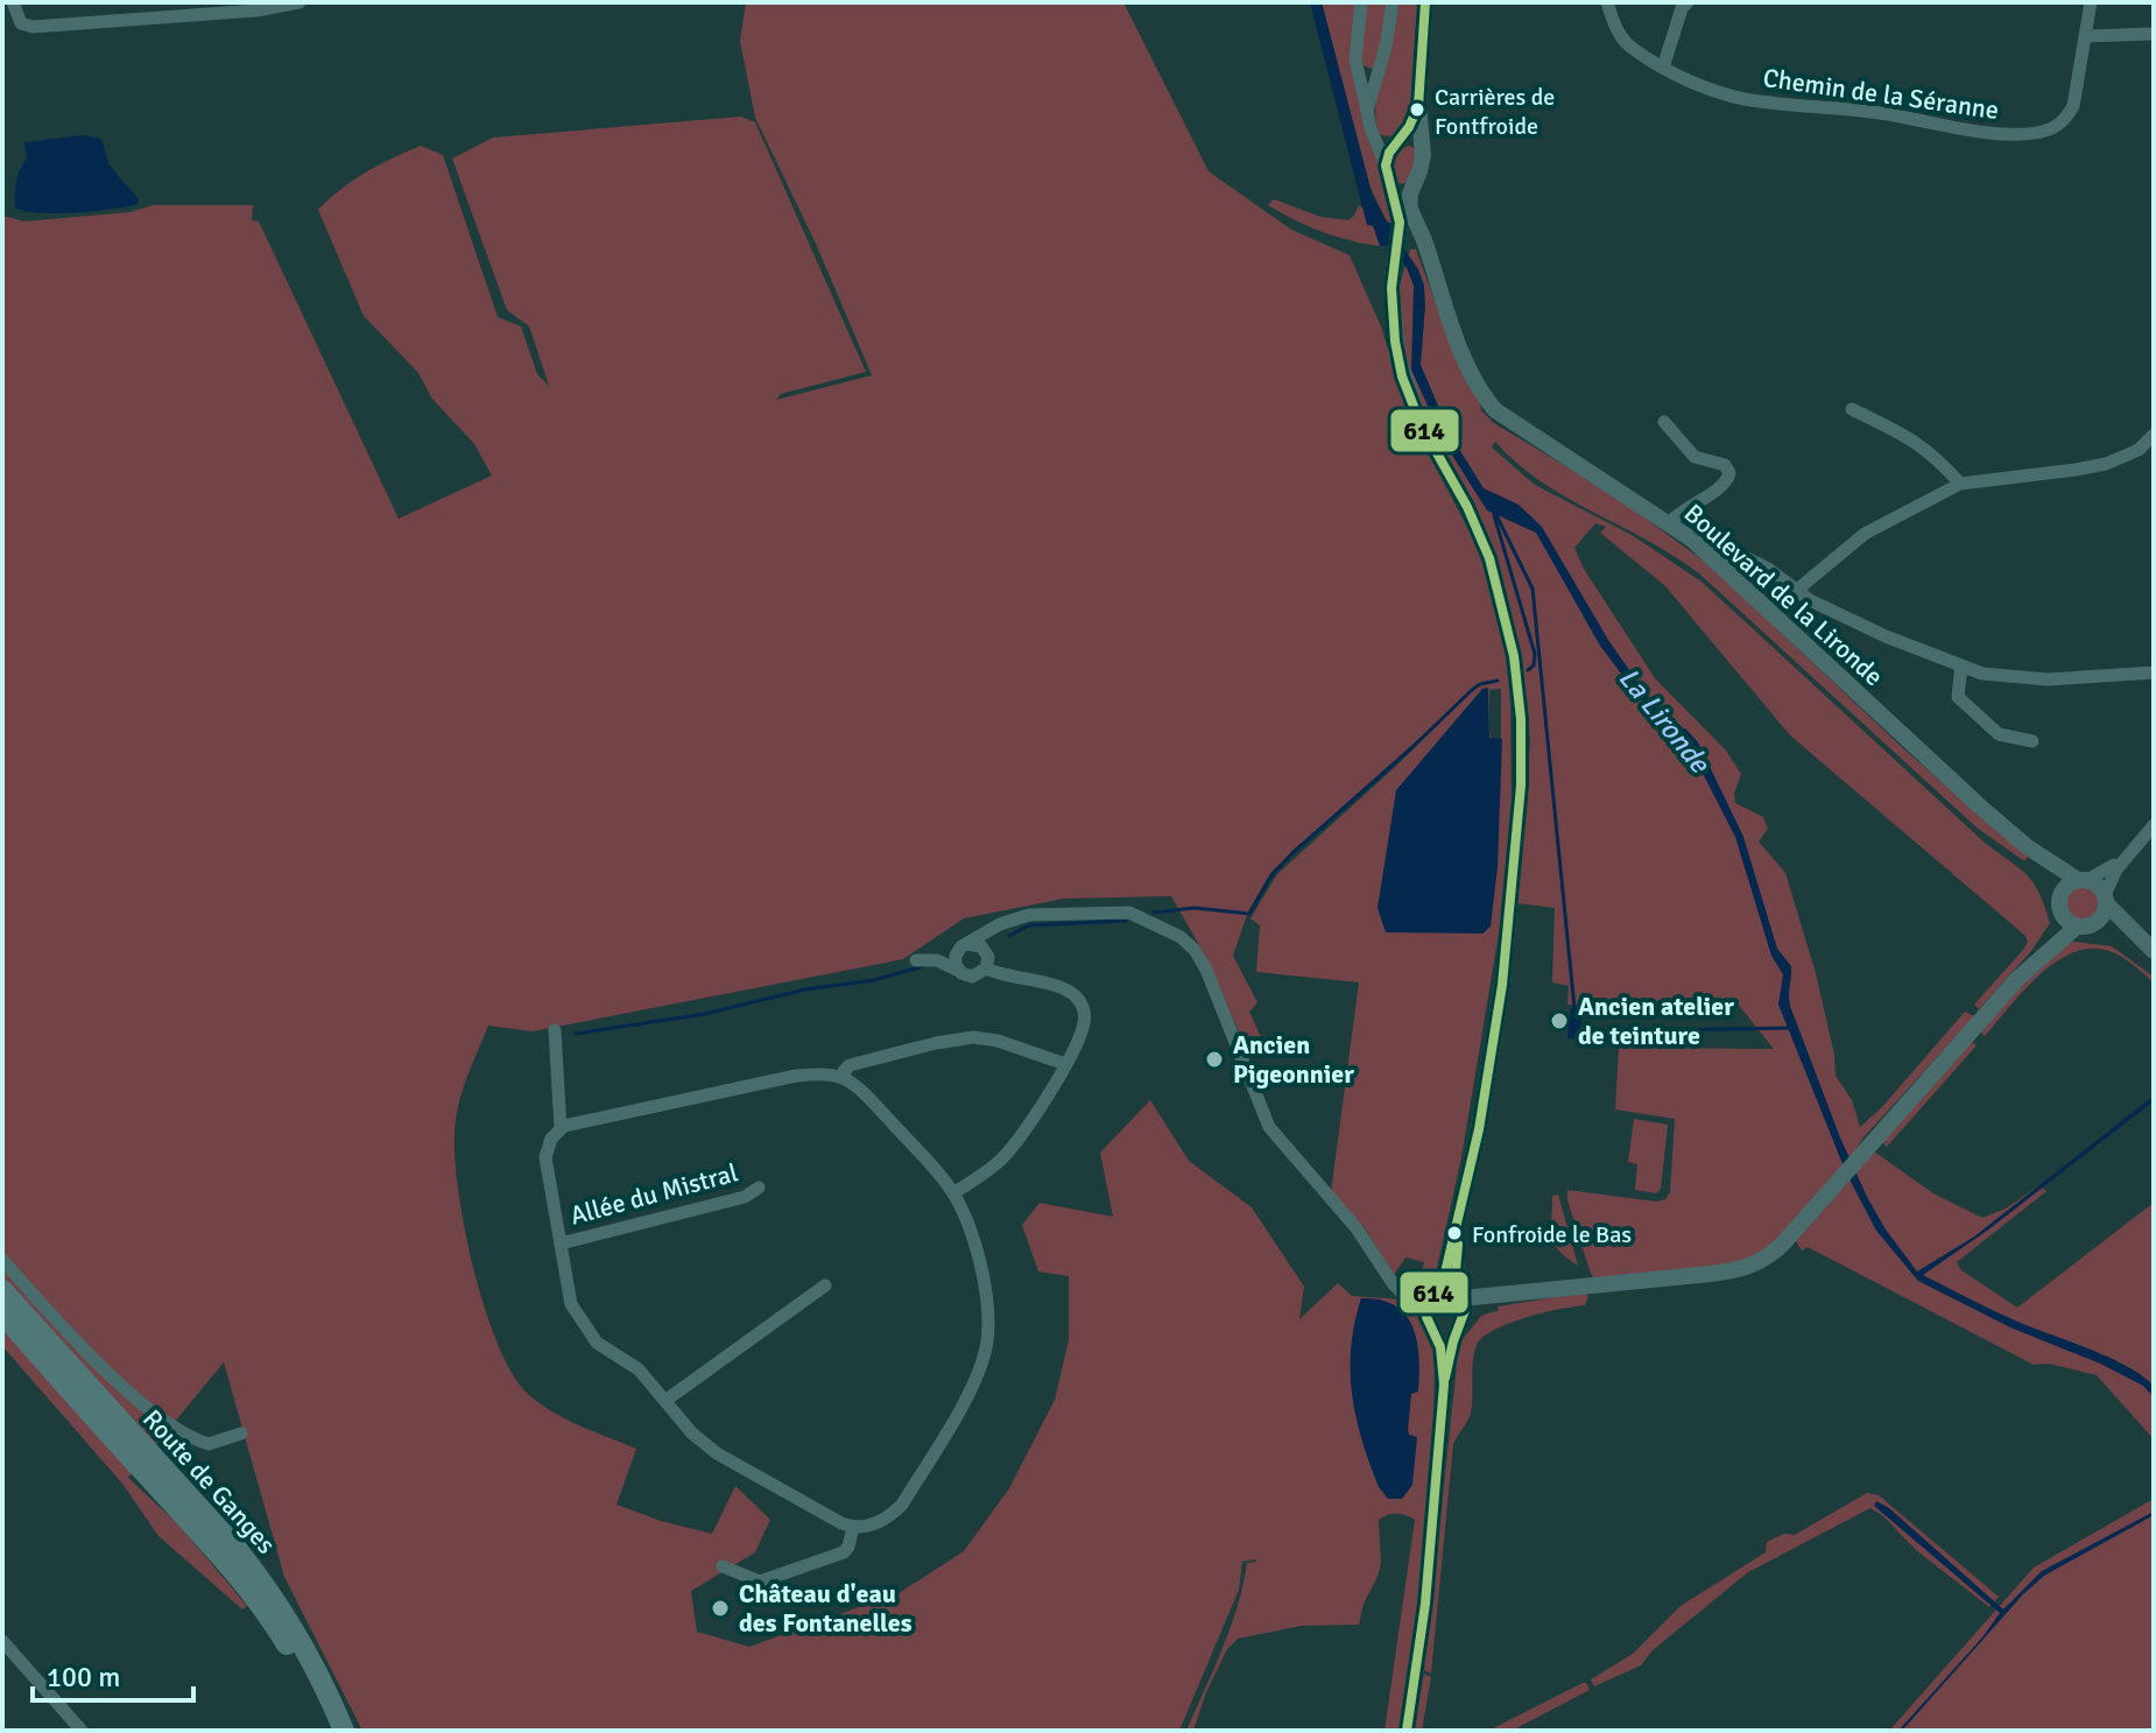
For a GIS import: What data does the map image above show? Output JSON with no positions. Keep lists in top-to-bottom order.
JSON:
{
  "streets": {
    "main road": ["Route de Ganges"],
    "street": ["Chemin de la Séranne", "Boulevard de la Lironde", "Allée du Mistral"]
  },
  "water": ["La Lironde"],
  "places": [
    "Carrières de Fontfroide",
    "Ancien atelier de teinture",
    "Ancien Pigeonnier",
    "Fonfroide le Bas",
    "Château d'eau des Fontanelles"
  ],
  "lines": ["transit line 614"],
  "scale_bar": "100 m"
}
